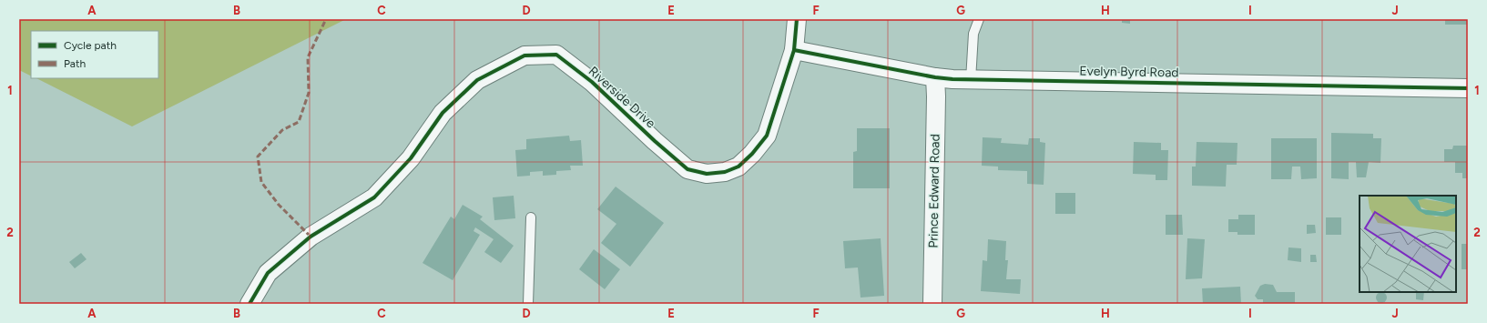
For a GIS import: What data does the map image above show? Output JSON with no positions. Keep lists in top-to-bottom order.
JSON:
{
  "streets": {
    "street": ["Evelyn Byrd Road", "Riverside Drive", "Prince Edward Road"]
  },
  "crossings": [
    ["Evelyn Byrd Road", "Riverside Drive"],
    ["Evelyn Byrd Road", "Prince Edward Road"]
  ],
  "legend": ["Cycle path", "Path"],
  "grid": {
    "columns": [
      "A",
      "B",
      "C",
      "D",
      "E",
      "F",
      "G",
      "H",
      "I",
      "J"
    ],
    "rows": ["1", "2"]
  }
}
